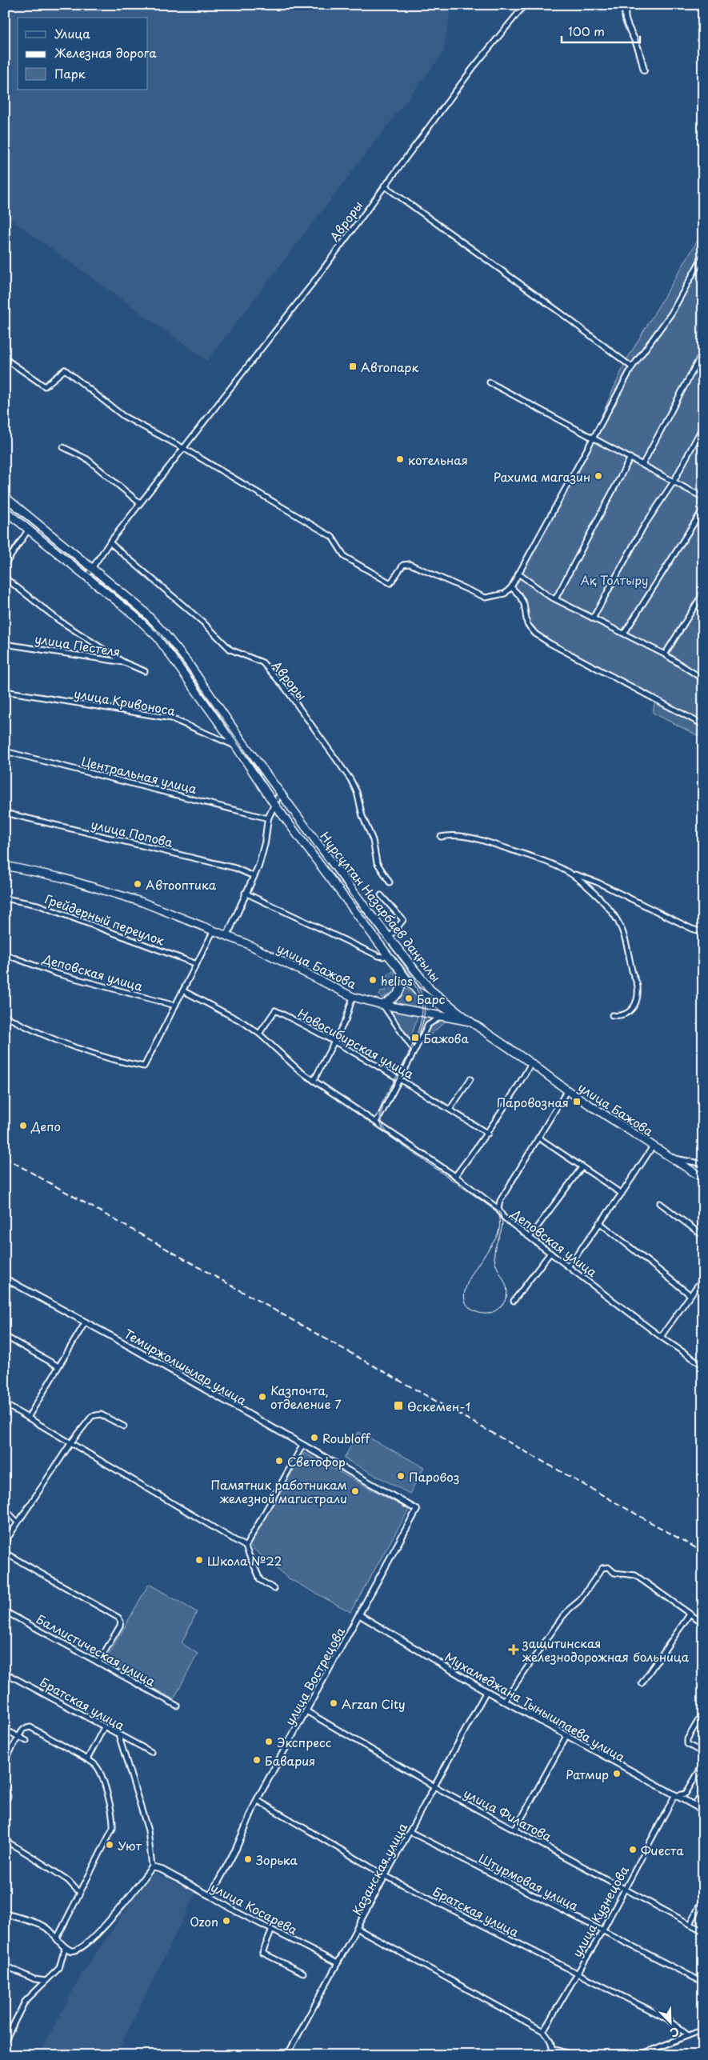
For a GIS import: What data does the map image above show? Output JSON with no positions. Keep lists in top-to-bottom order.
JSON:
{
  "streets": {
    "main road": ["Нұрсұлтан Назарбаев даңғылы", "улица Бажова"],
    "street": [
      "Авроры",
      "улица Пестеля",
      "улица Кривоноса",
      "Центральная улица",
      "улица Попова",
      "Грейдерный переулок",
      "Деповская улица",
      "Новосибирская улица",
      "Темиржолшылар улица",
      "Баллистическая улица",
      "улица Вострецова",
      "Братская улица",
      "Мухамеджана Тынышпаева улица",
      "улица Филатова",
      "Казанская улица",
      "Штурмовая улица",
      "улица Косарева",
      "улица Кузнецова"
    ]
  },
  "crossings": [
    ["Авроры", "Нұрсұлтан Назарбаев даңғылы"],
    ["улица Кривоноса", "Нұрсұлтан Назарбаев даңғылы"],
    ["Нұрсұлтан Назарбаев даңғылы", "улица Бажова"],
    ["Деповская улица", "Новосибирская улица"],
    ["Темиржолшылар улица", "улица Вострецова"],
    ["улица Вострецова", "Братская улица"],
    ["улица Вострецова", "Мухамеджана Тынышпаева улица"],
    ["улица Вострецова", "улица Филатова"],
    ["улица Вострецова", "улица Косарева"],
    ["Братская улица", "Казанская улица"],
    ["Братская улица", "улица Кузнецова"],
    ["Мухамеджана Тынышпаева улица", "Казанская улица"],
    ["Мухамеджана Тынышпаева улица", "улица Кузнецова"],
    ["улица Филатова", "Казанская улица"],
    ["улица Филатова", "улица Кузнецова"],
    ["Казанская улица", "Штурмовая улица"],
    ["Казанская улица", "улица Косарева"],
    ["Штурмовая улица", "улица Кузнецова"]
  ],
  "parks": ["Ақ Толтыру"],
  "places": {
    "transit": [
      "Автопарк",
      "Бажова",
      "Паровозная",
      "Өскемен-1"
    ],
    "other": [
      "котельная",
      "Рахима магазин",
      "Автооптика",
      "helios",
      "Барс",
      "Депо",
      "Казпочта, отделение 7",
      "Roubloff",
      "Светофор",
      "Паровоз",
      "Памятник работникам железной магистрали",
      "Школа №22",
      "Arzan City",
      "Экспресс",
      "Бавария",
      "Ратмир",
      "Уют",
      "Фиеста",
      "Зорька",
      "Ozon"
    ],
    "health": ["защитинская железнодорожная больница"]
  },
  "legend": ["Улица", "Железная дорога", "Парк"],
  "scale_bar": "100 m",
  "north": "bottom right"
}
